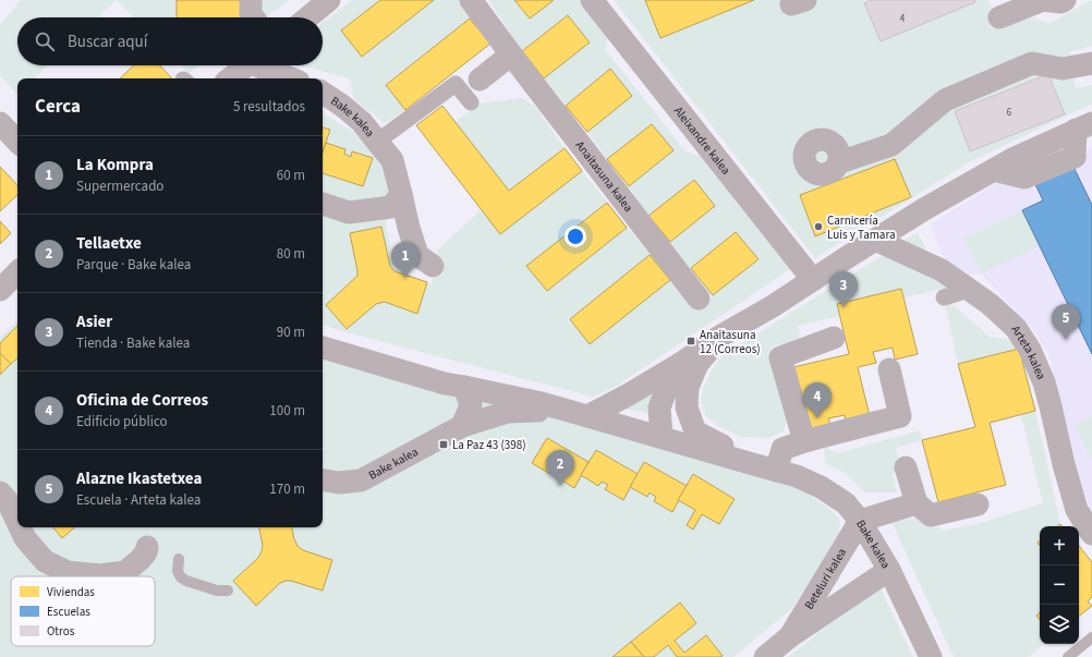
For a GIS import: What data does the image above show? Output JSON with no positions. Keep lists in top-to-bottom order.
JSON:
{
  "streets": {
    "street": [
      "Bake kalea",
      "Aleixandre kalea",
      "Anaitasuna kalea",
      "Arteta kalea",
      "Beteluri kalea"
    ]
  },
  "crossings": [
    ["Bake kalea", "Beteluri kalea"]
  ],
  "places": {
    "other": ["Carnicería Luis y Tamara"],
    "transit": ["Anaitasuna 12 (Correos)", "La Paz 43 (398)"]
  },
  "house_numbers": ["4", "6"],
  "legend": ["Viviendas", "Escuelas", "Otros"],
  "page": {
    "search": "Buscar aquí",
    "heading": ["Cerca", "5 resultados"],
    "list": [
      {
        "mark": "1",
        "name": "La Kompra",
        "note": "Supermercado",
        "value": "60 m"
      },
      {
        "mark": "2",
        "name": "Tellaetxe",
        "note": "Parque · Bake kalea",
        "value": "80 m"
      },
      {
        "mark": "3",
        "name": "Asier",
        "note": "Tienda · Bake kalea",
        "value": "90 m"
      },
      {
        "mark": "4",
        "name": "Oficina de Correos",
        "note": "Edificio público",
        "value": "100 m"
      },
      {
        "mark": "5",
        "name": "Alazne Ikastetxea",
        "note": "Escuela · Arteta kalea",
        "value": "170 m"
      }
    ],
    "pins": [
      "1",
      "3",
      "5",
      "4",
      "2"
    ],
    "map_buttons": ["+", "−"]
  }
}
